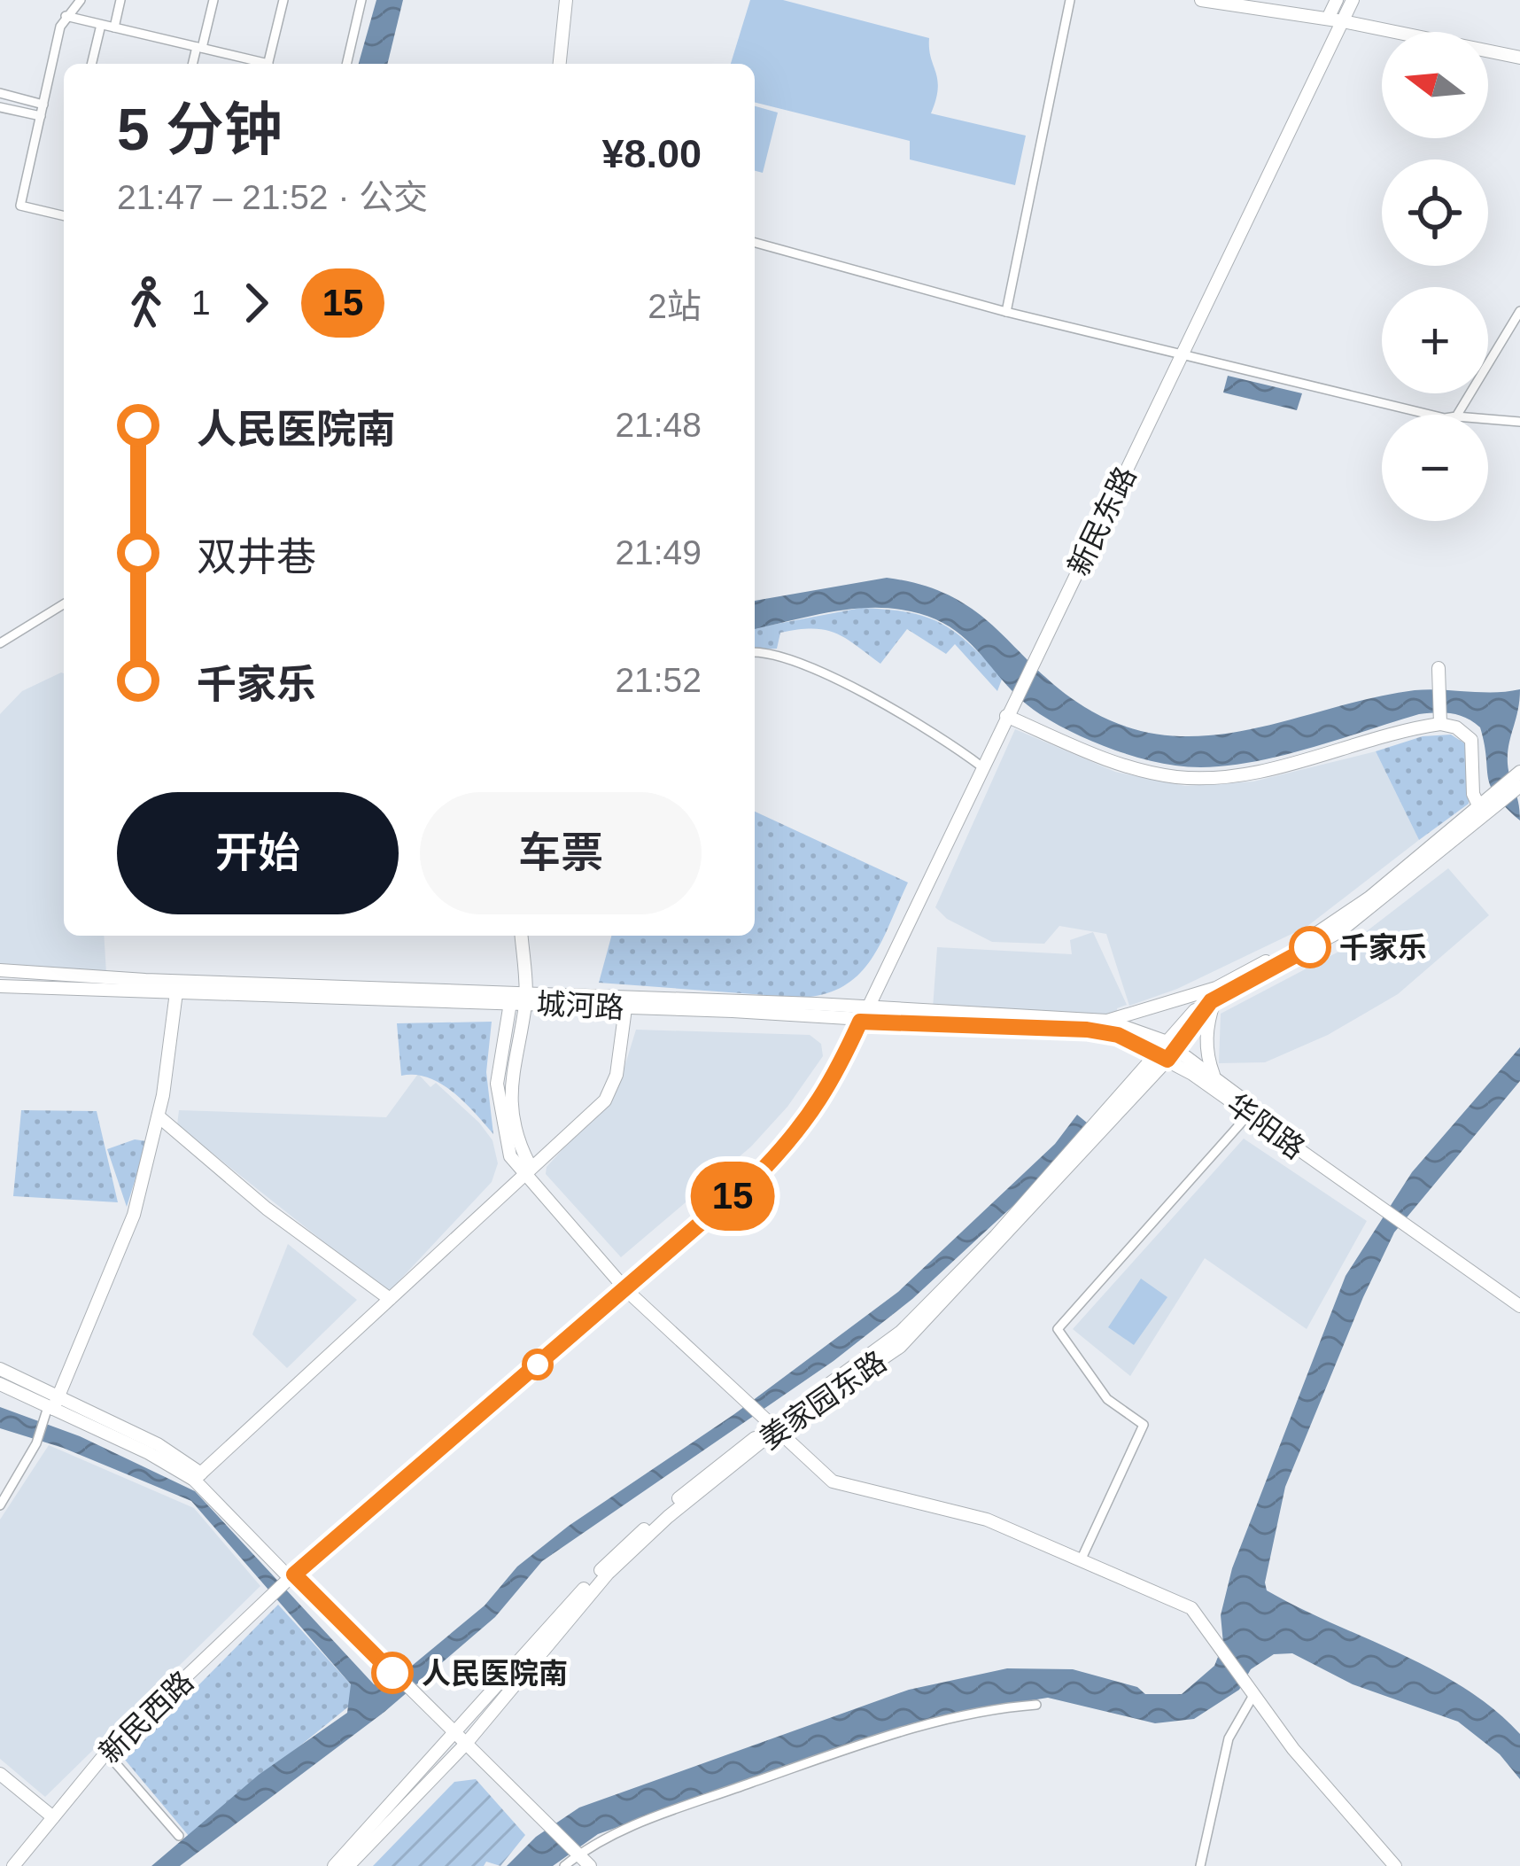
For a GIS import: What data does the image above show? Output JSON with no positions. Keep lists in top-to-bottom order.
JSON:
{
  "streets": {
    "street": [
      "新民东路",
      "城河路",
      "华阳路",
      "姜家园东路",
      "新民西路"
    ]
  },
  "crossings": [
    ["新民东路", "城河路"],
    ["新民东路", "新民西路"],
    ["城河路", "华阳路"],
    ["城河路", "姜家园东路"],
    ["华阳路", "姜家园东路"]
  ],
  "places": ["千家乐", "人民医院南"],
  "lines": ["bus line 15"],
  "north": "left",
  "page": {
    "on_map": "15",
    "map_buttons": ["+", "−"],
    "heading": ["5 分钟", "21:47 – 21:52 · 公交", "¥8.00"],
    "legs": ["1", "15", "2站"],
    "list": [
      {
        "name": "人民医院南",
        "value": "21:48"
      },
      {
        "name": "双井巷",
        "value": "21:49"
      },
      {
        "name": "千家乐",
        "value": "21:52"
      }
    ],
    "buttons": ["开始", "车票"]
  }
}
